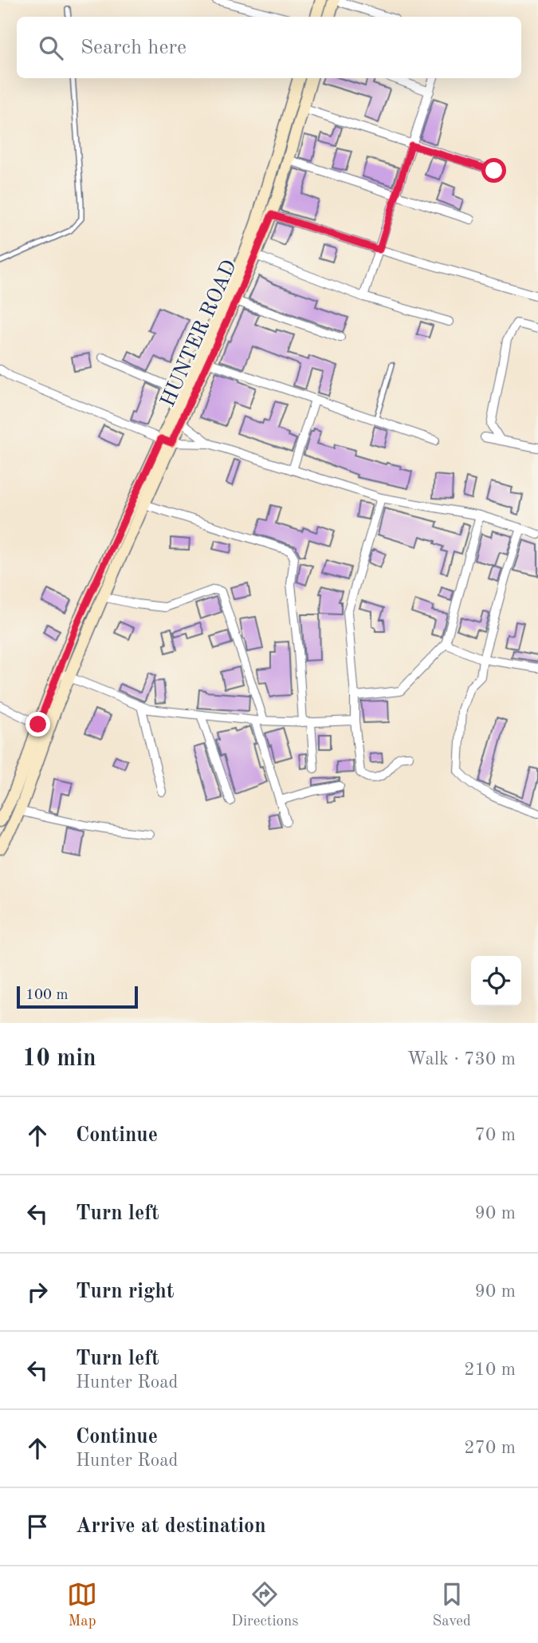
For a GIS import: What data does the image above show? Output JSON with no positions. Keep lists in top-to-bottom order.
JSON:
{
  "streets": {
    "main road": ["HUNTER ROAD"]
  },
  "scale_bar": "100 m",
  "page": {
    "search": "Search here",
    "scale": "100 m",
    "heading": ["10 min", "Walk · 730 m"],
    "list": [
      ["Continue", "70 m"],
      ["Turn left", "90 m"],
      ["Turn right", "90 m"],
      ["Turn left", "Hunter Road", "210 m"],
      ["Continue", "Hunter Road", "270 m"],
      "Arrive at destination"
    ],
    "nav": ["Map", "Directions", "Saved"]
  }
}
